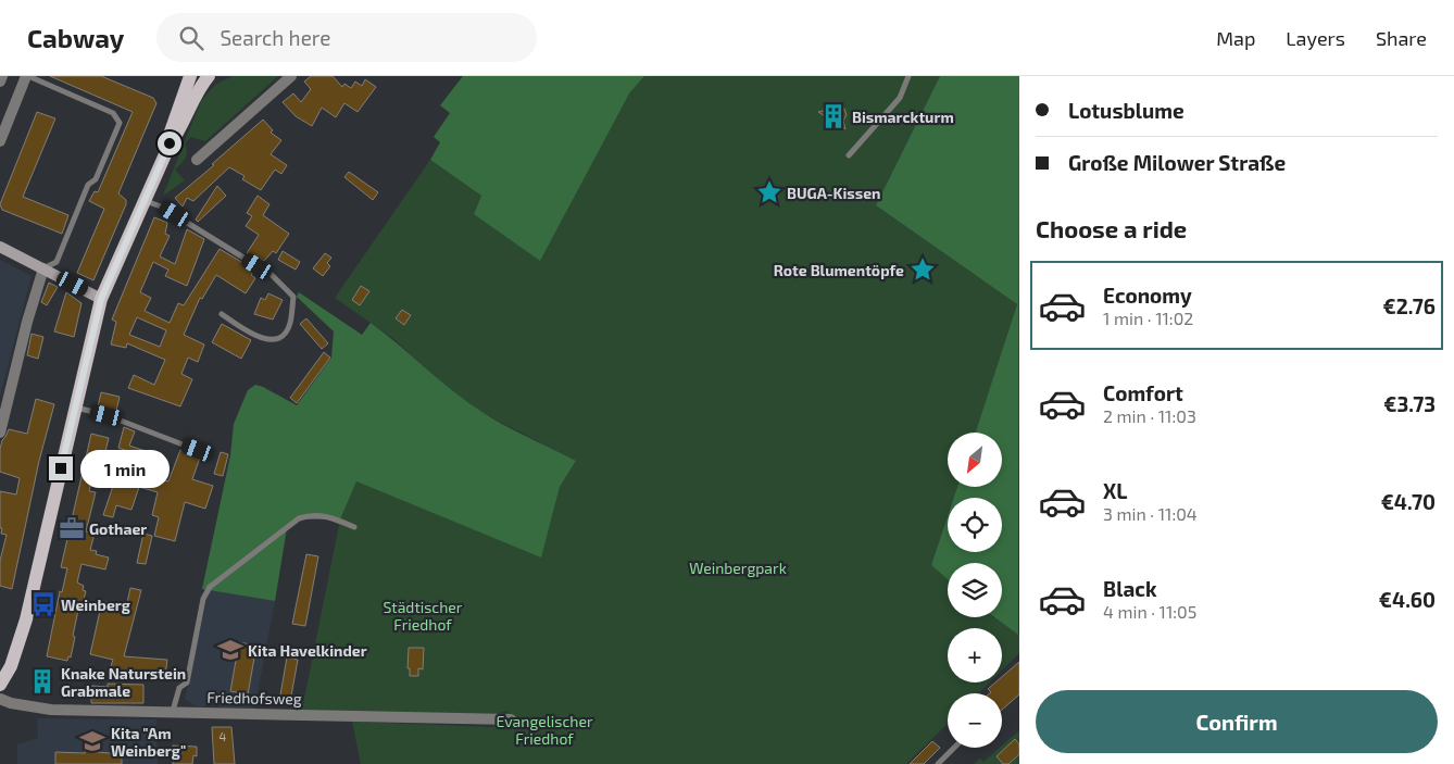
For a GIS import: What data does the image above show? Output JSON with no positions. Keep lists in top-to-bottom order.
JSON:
{
  "streets": {
    "street": ["Friedhofsweg"]
  },
  "parks": ["Weinbergpark", "Städtischer Friedhof", "Evangelischer Friedhof"],
  "places": {
    "building": ["Bismarckturm", "Knake Naturstein Grabmale"],
    "place": ["BUGA-Kissen", "Rote Blumentöpfe"],
    "office": ["Gothaer"],
    "bus stop": ["Weinberg"],
    "school or university": ["Kita Havelkinder", "Kita \"Am Weinberg\""]
  },
  "house_numbers": ["4"],
  "north": "bottom left",
  "page": {
    "header": "Cabway",
    "search": "Search here",
    "nav": ["Map", "Layers", "Share"],
    "banner": ["Lotusblume", "Große Milower Straße"],
    "heading": "Choose a ride",
    "list": [
      {
        "name": "Economy",
        "note": "1 min · 11:02",
        "value": "€2.76"
      },
      {
        "name": "Comfort",
        "note": "2 min · 11:03",
        "value": "€3.73"
      },
      {
        "name": "XL",
        "note": "3 min · 11:04",
        "value": "€4.70"
      },
      {
        "name": "Black",
        "note": "4 min · 11:05",
        "value": "€4.60"
      }
    ],
    "map_buttons": ["+", "−"],
    "bubble": "1 min",
    "buttons": "Confirm"
  }
}
